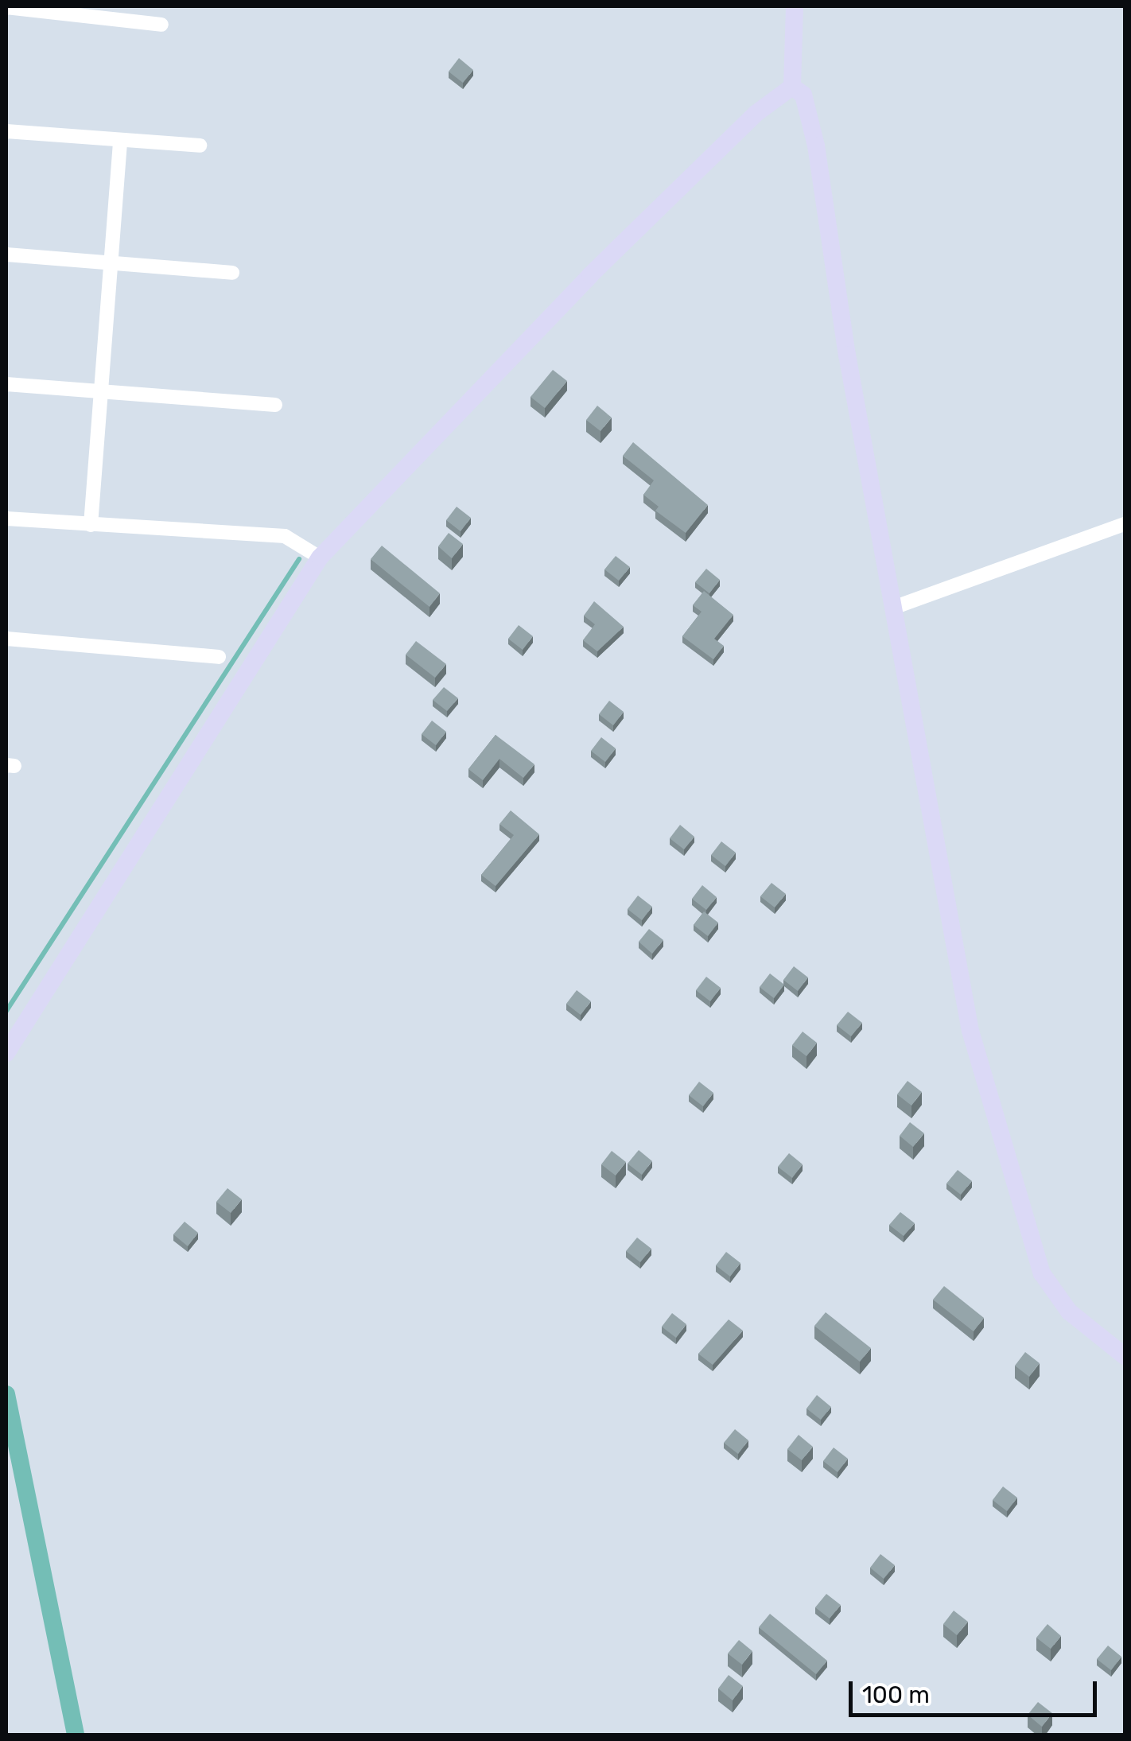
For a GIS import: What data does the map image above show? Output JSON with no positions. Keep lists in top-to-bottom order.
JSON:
{
  "scale_bar": "100 m"
}
